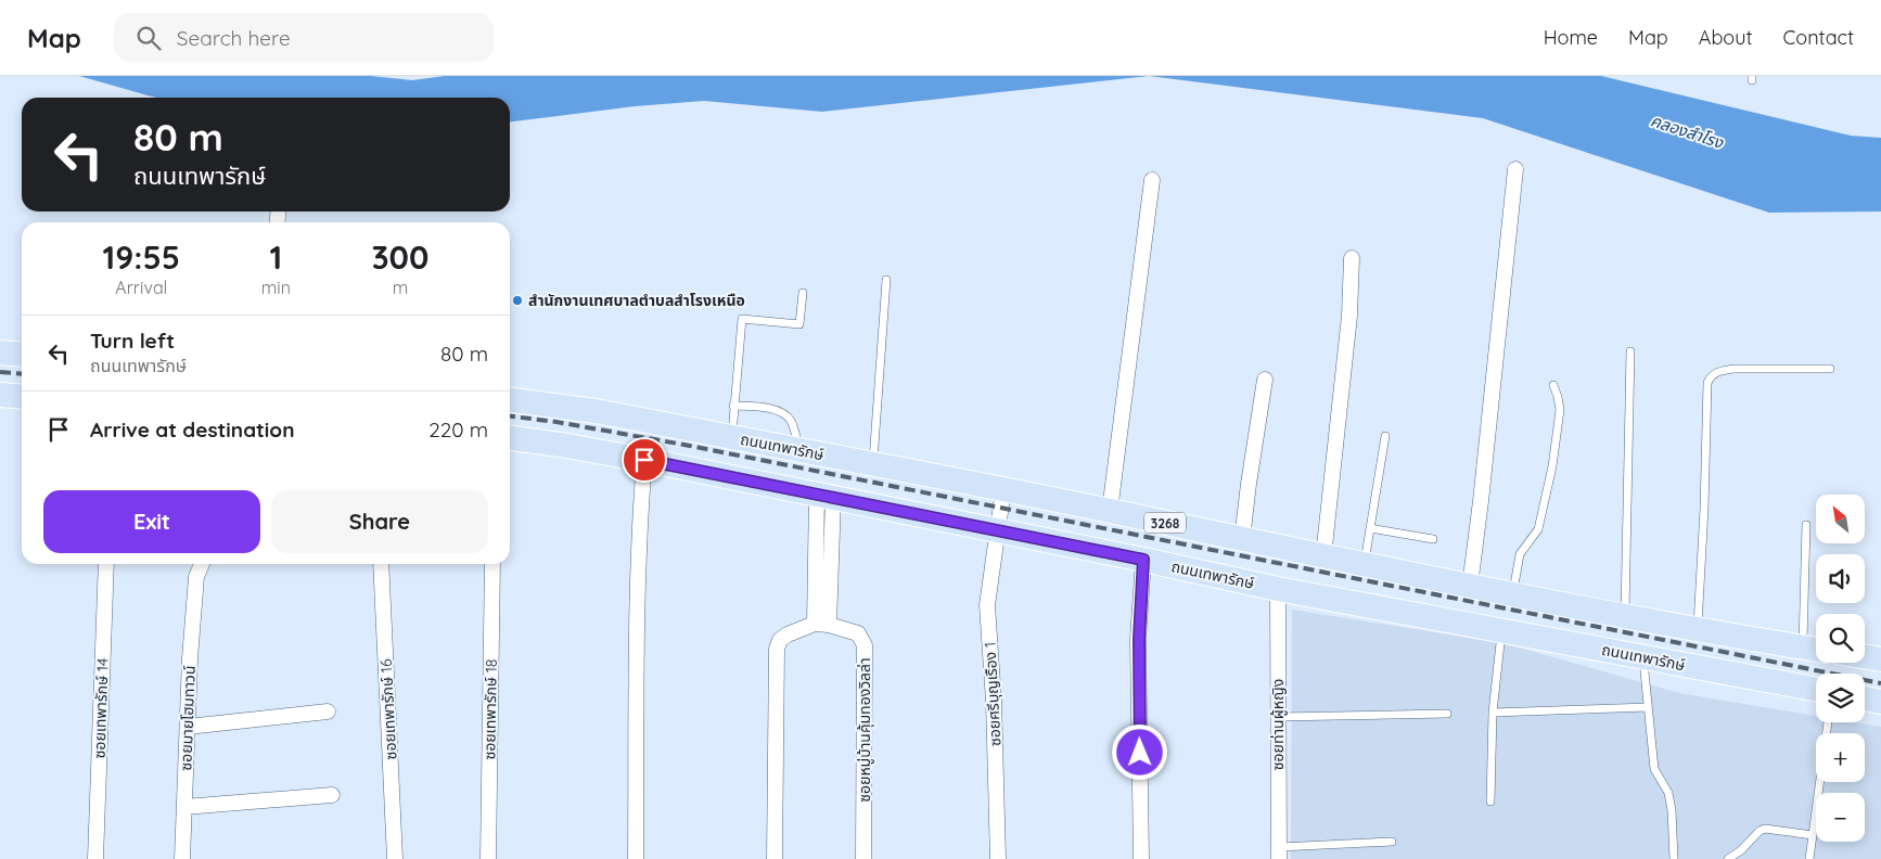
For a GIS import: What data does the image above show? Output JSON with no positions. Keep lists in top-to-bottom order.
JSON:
{
  "streets": {
    "main road": ["ถนนเทพารักษ์", "3268"],
    "street": [
      "ซอยศรีบุญเรือง 1",
      "ซอยเทพารักษ์ 14",
      "ซอยเทพารักษ์ 16",
      "ซอยเทพารักษ์ 18",
      "ซอยมายโฮมทาวน์",
      "ซอยท่านผู้หญิง",
      "ซอยหมู่บ้านคุ้มทองวิลล่า"
    ]
  },
  "crossings": [
    ["ถนนเทพารักษ์", "ซอยศรีบุญเรือง 1"],
    ["ถนนเทพารักษ์", "ซอยท่านผู้หญิง"]
  ],
  "water": ["คลองสำโรง"],
  "places": ["สำนักงานเทศบาลตำบลสำโรงเหนือ"],
  "north": "top left",
  "page": {
    "header": "Map",
    "search": "Search here",
    "nav": [
      "Home",
      "Map",
      "About",
      "Contact"
    ],
    "turn": ["80 m", "ถนนเทพารักษ์"],
    "eta": [
      "19:55",
      "Arrival",
      "1",
      "min",
      "300",
      "m"
    ],
    "list": [
      {
        "name": "Turn left",
        "note": "ถนนเทพารักษ์",
        "value": "80 m"
      },
      {
        "name": "Arrive at destination",
        "value": "220 m"
      }
    ],
    "buttons": ["Exit", "Share"],
    "map_buttons": ["+", "−"]
  }
}
